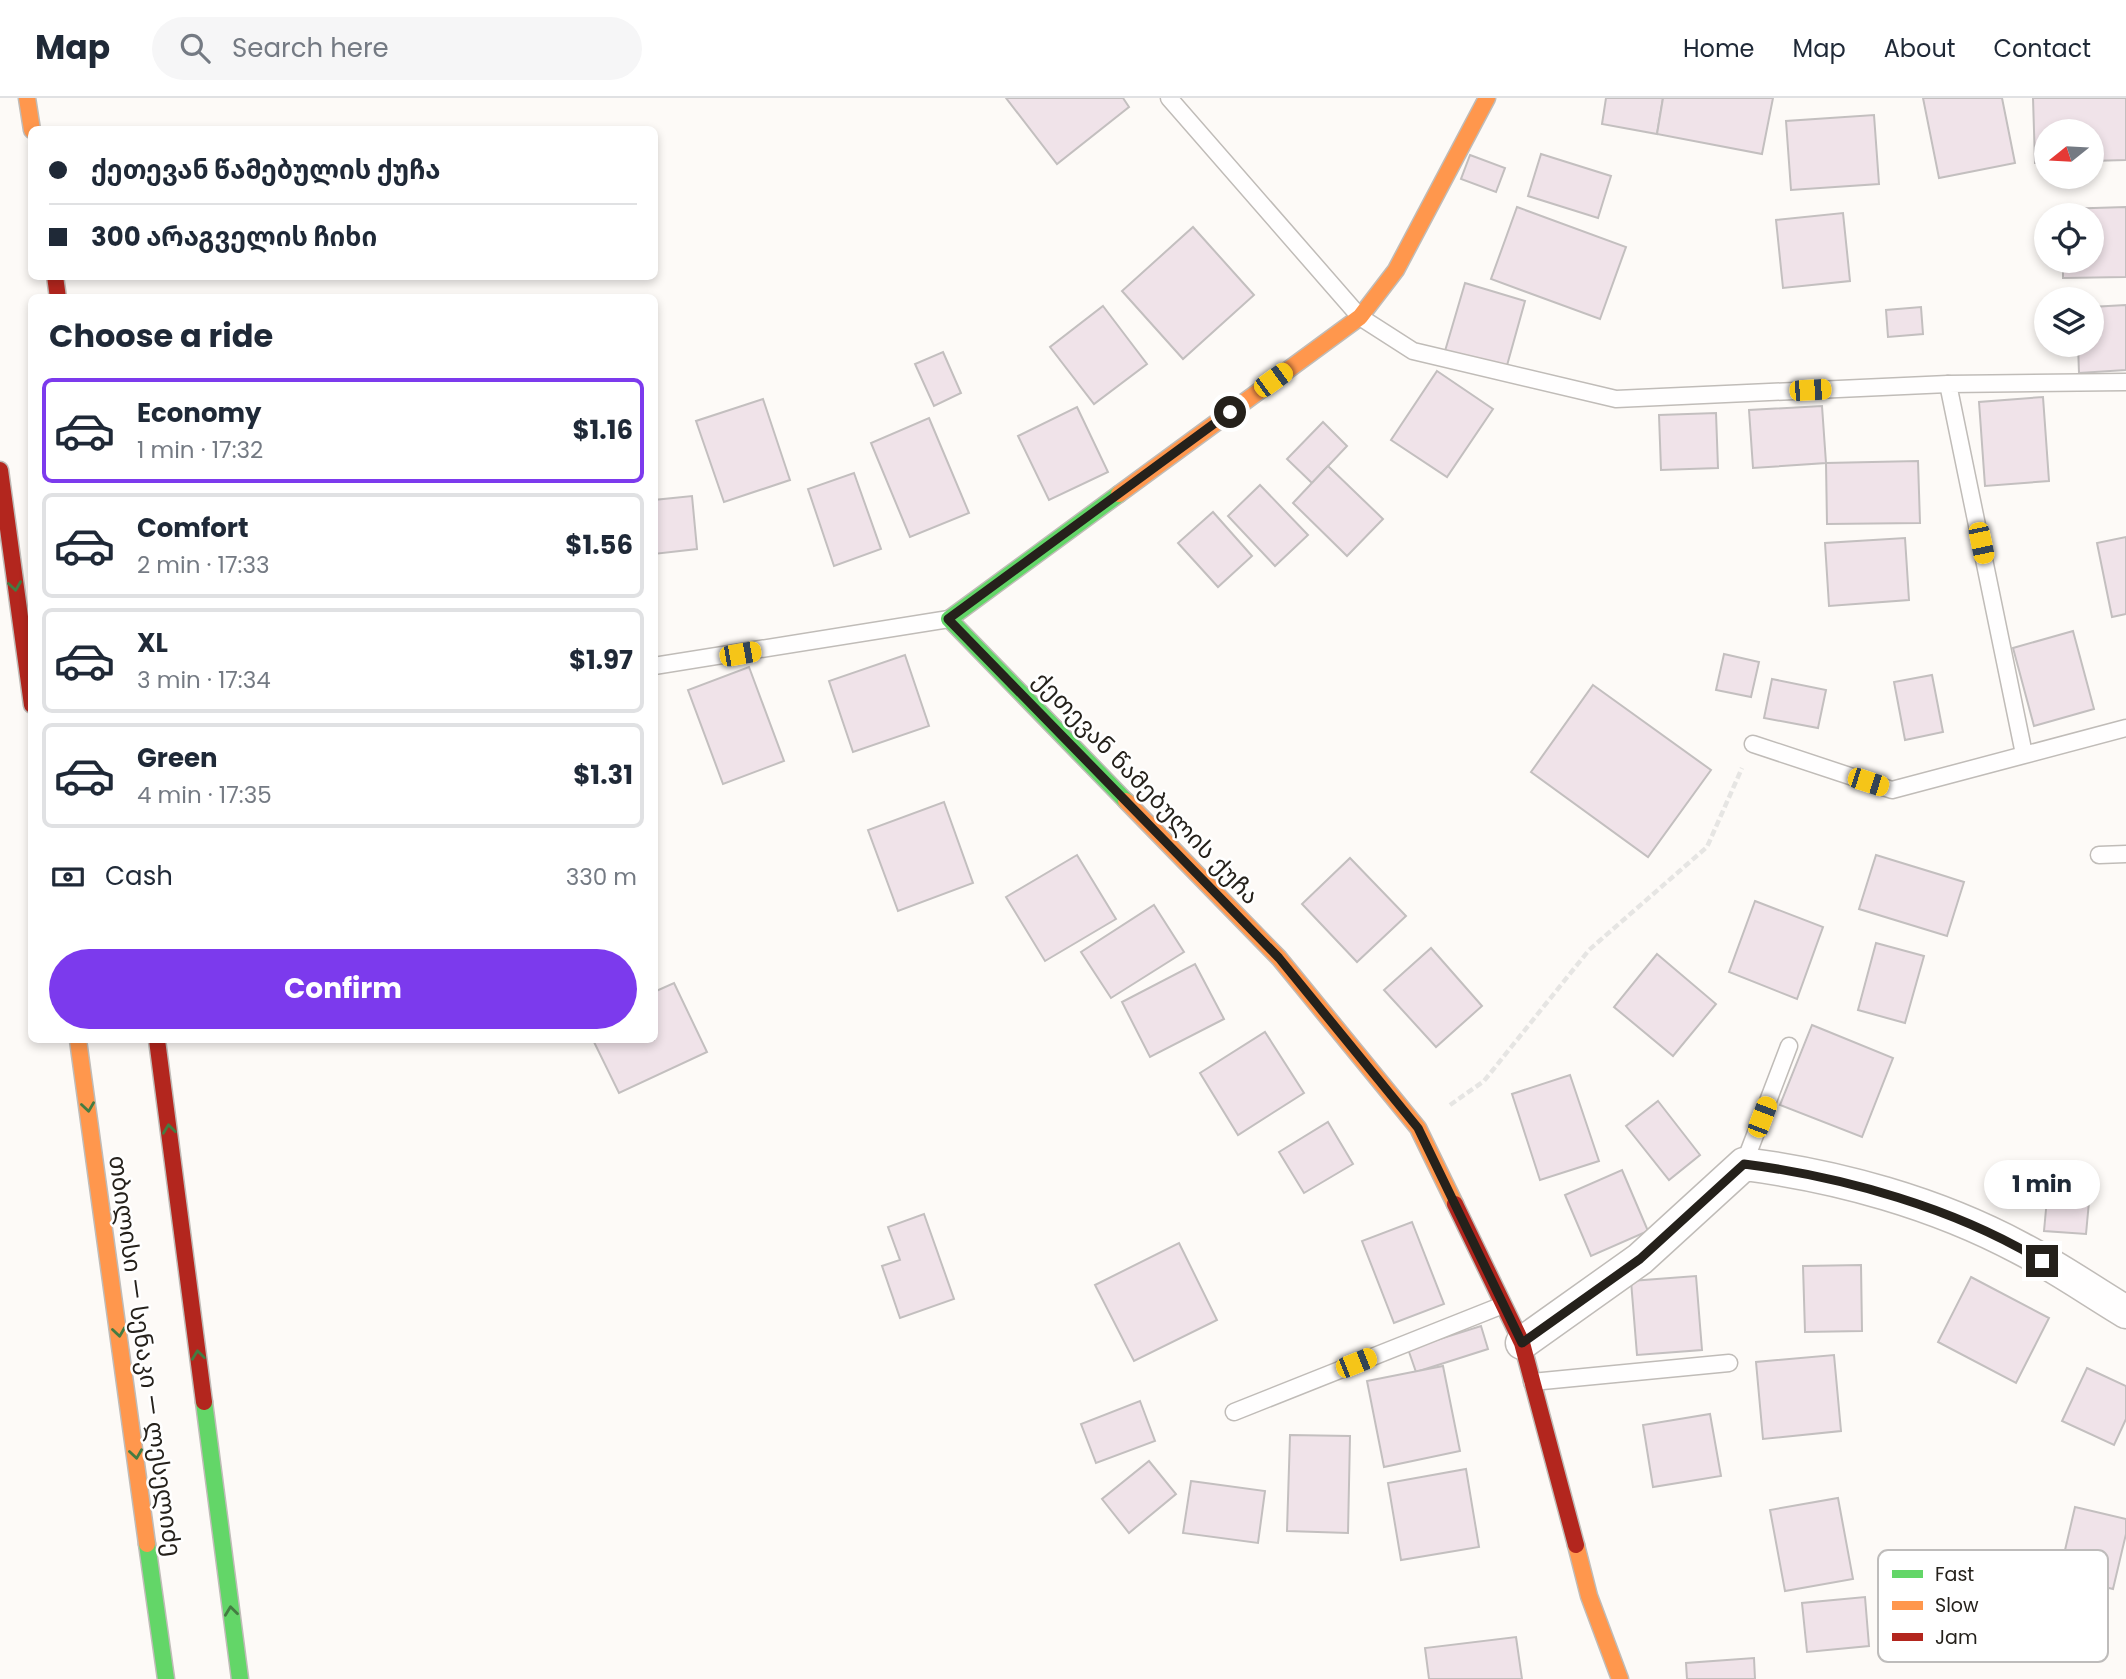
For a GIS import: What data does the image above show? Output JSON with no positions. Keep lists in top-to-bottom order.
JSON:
{
  "streets": {
    "main road": ["ქეთევან წამებულის ქუჩა", "თბილისი — სენაკი — ლესელიძე"]
  },
  "legend": ["Fast", "Slow", "Jam"],
  "north": "left",
  "page": {
    "header": "Map",
    "search": "Search here",
    "nav": [
      "Home",
      "Map",
      "About",
      "Contact"
    ],
    "banner": ["ქეთევან წამებულის ქუჩა", "300 არაგველის ჩიხი"],
    "heading": "Choose a ride",
    "list": [
      {
        "name": "Economy",
        "note": "1 min · 17:32",
        "value": "$1.16"
      },
      {
        "name": "Comfort",
        "note": "2 min · 17:33",
        "value": "$1.56"
      },
      {
        "name": "XL",
        "note": "3 min · 17:34",
        "value": "$1.97"
      },
      {
        "name": "Green",
        "note": "4 min · 17:35",
        "value": "$1.31"
      }
    ],
    "pay": ["Cash", "330 m"],
    "buttons": "Confirm",
    "bubble": "1 min"
  }
}
